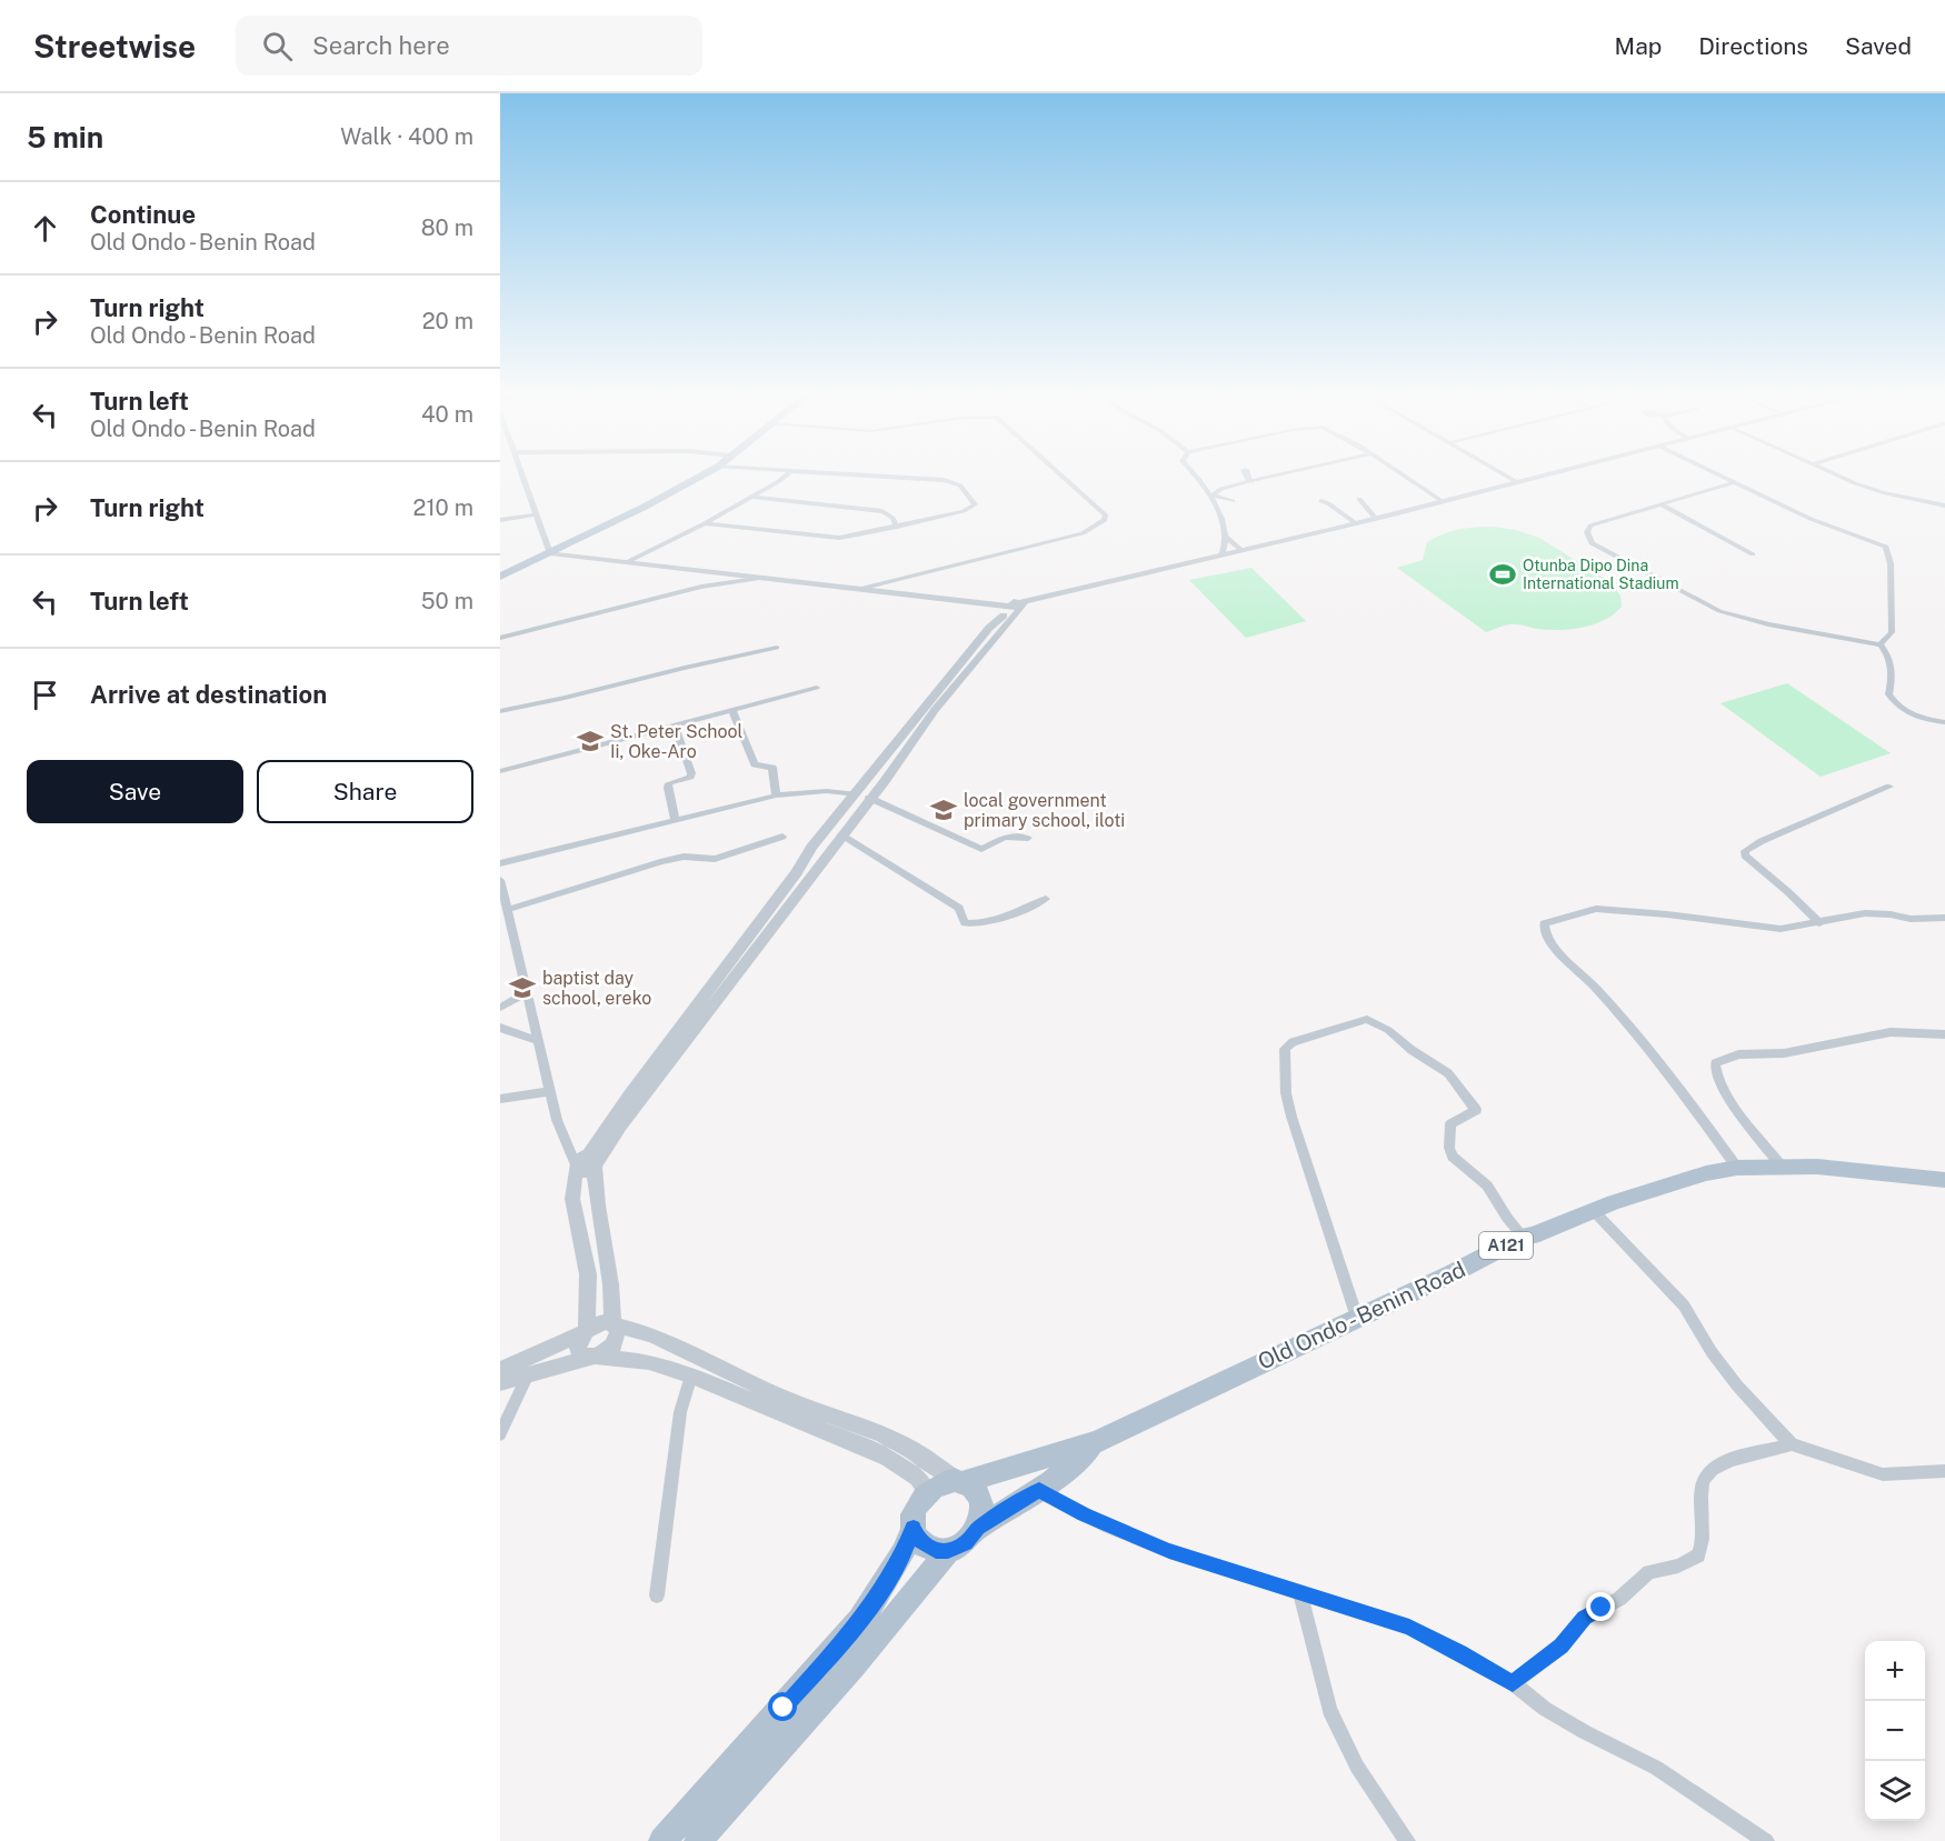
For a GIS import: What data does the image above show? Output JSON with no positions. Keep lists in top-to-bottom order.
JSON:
{
  "streets": {
    "main road": ["A121", "Old Ondo - Benin Road"]
  },
  "places": {
    "sports": ["Otunba Dipo Dina International Stadium"],
    "school or university": ["St. Peter School Ii, Oke-Aro", "local government primary school, iloti", "baptist day school, ereko"]
  },
  "page": {
    "header": "Streetwise",
    "search": "Search here",
    "nav": ["Map", "Directions", "Saved"],
    "heading": ["5 min", "Walk · 400 m"],
    "list": [
      ["Continue", "Old Ondo - Benin Road", "80 m"],
      ["Turn right", "Old Ondo - Benin Road", "20 m"],
      ["Turn left", "Old Ondo - Benin Road", "40 m"],
      ["Turn right", "210 m"],
      ["Turn left", "50 m"],
      "Arrive at destination"
    ],
    "buttons": ["Save", "Share"],
    "map_buttons": ["+", "−"]
  }
}
